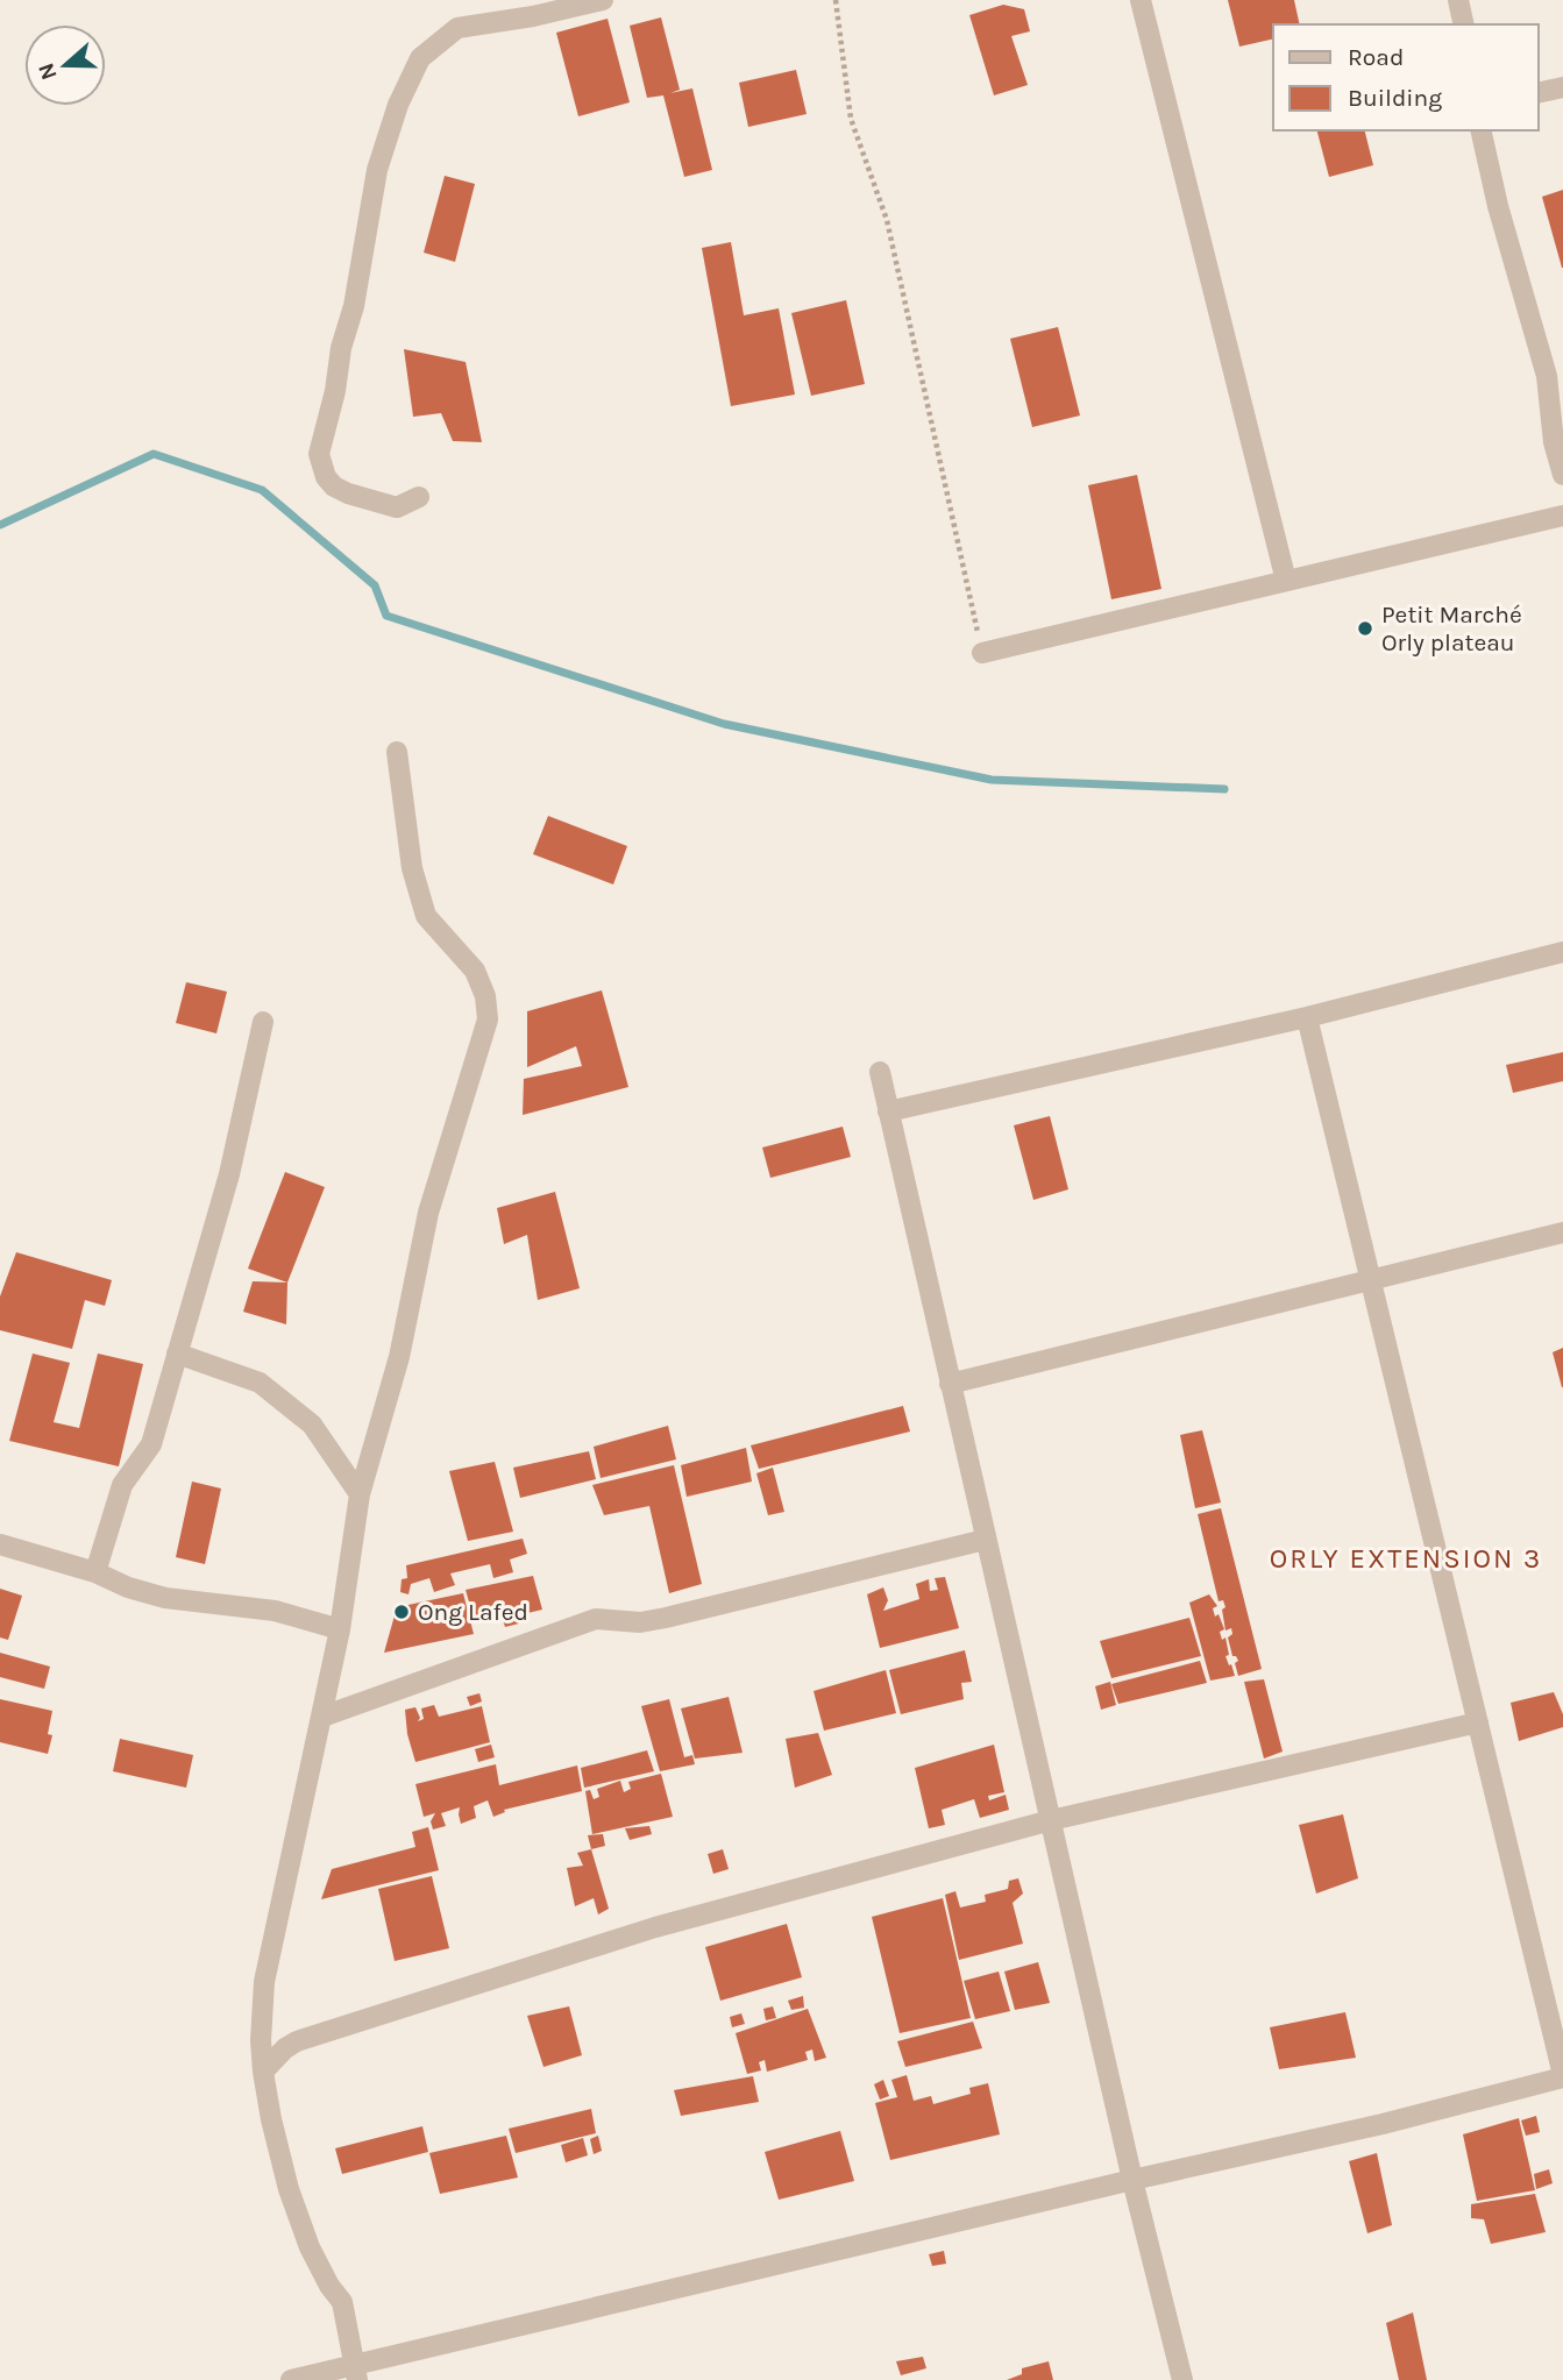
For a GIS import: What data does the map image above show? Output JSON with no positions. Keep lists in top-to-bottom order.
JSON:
{
  "districts": ["ORLY EXTENSION 3"],
  "places": ["Petit Marché Orly plateau", "Ong Lafed"],
  "legend": ["Road", "Building"],
  "north": "left"
}
